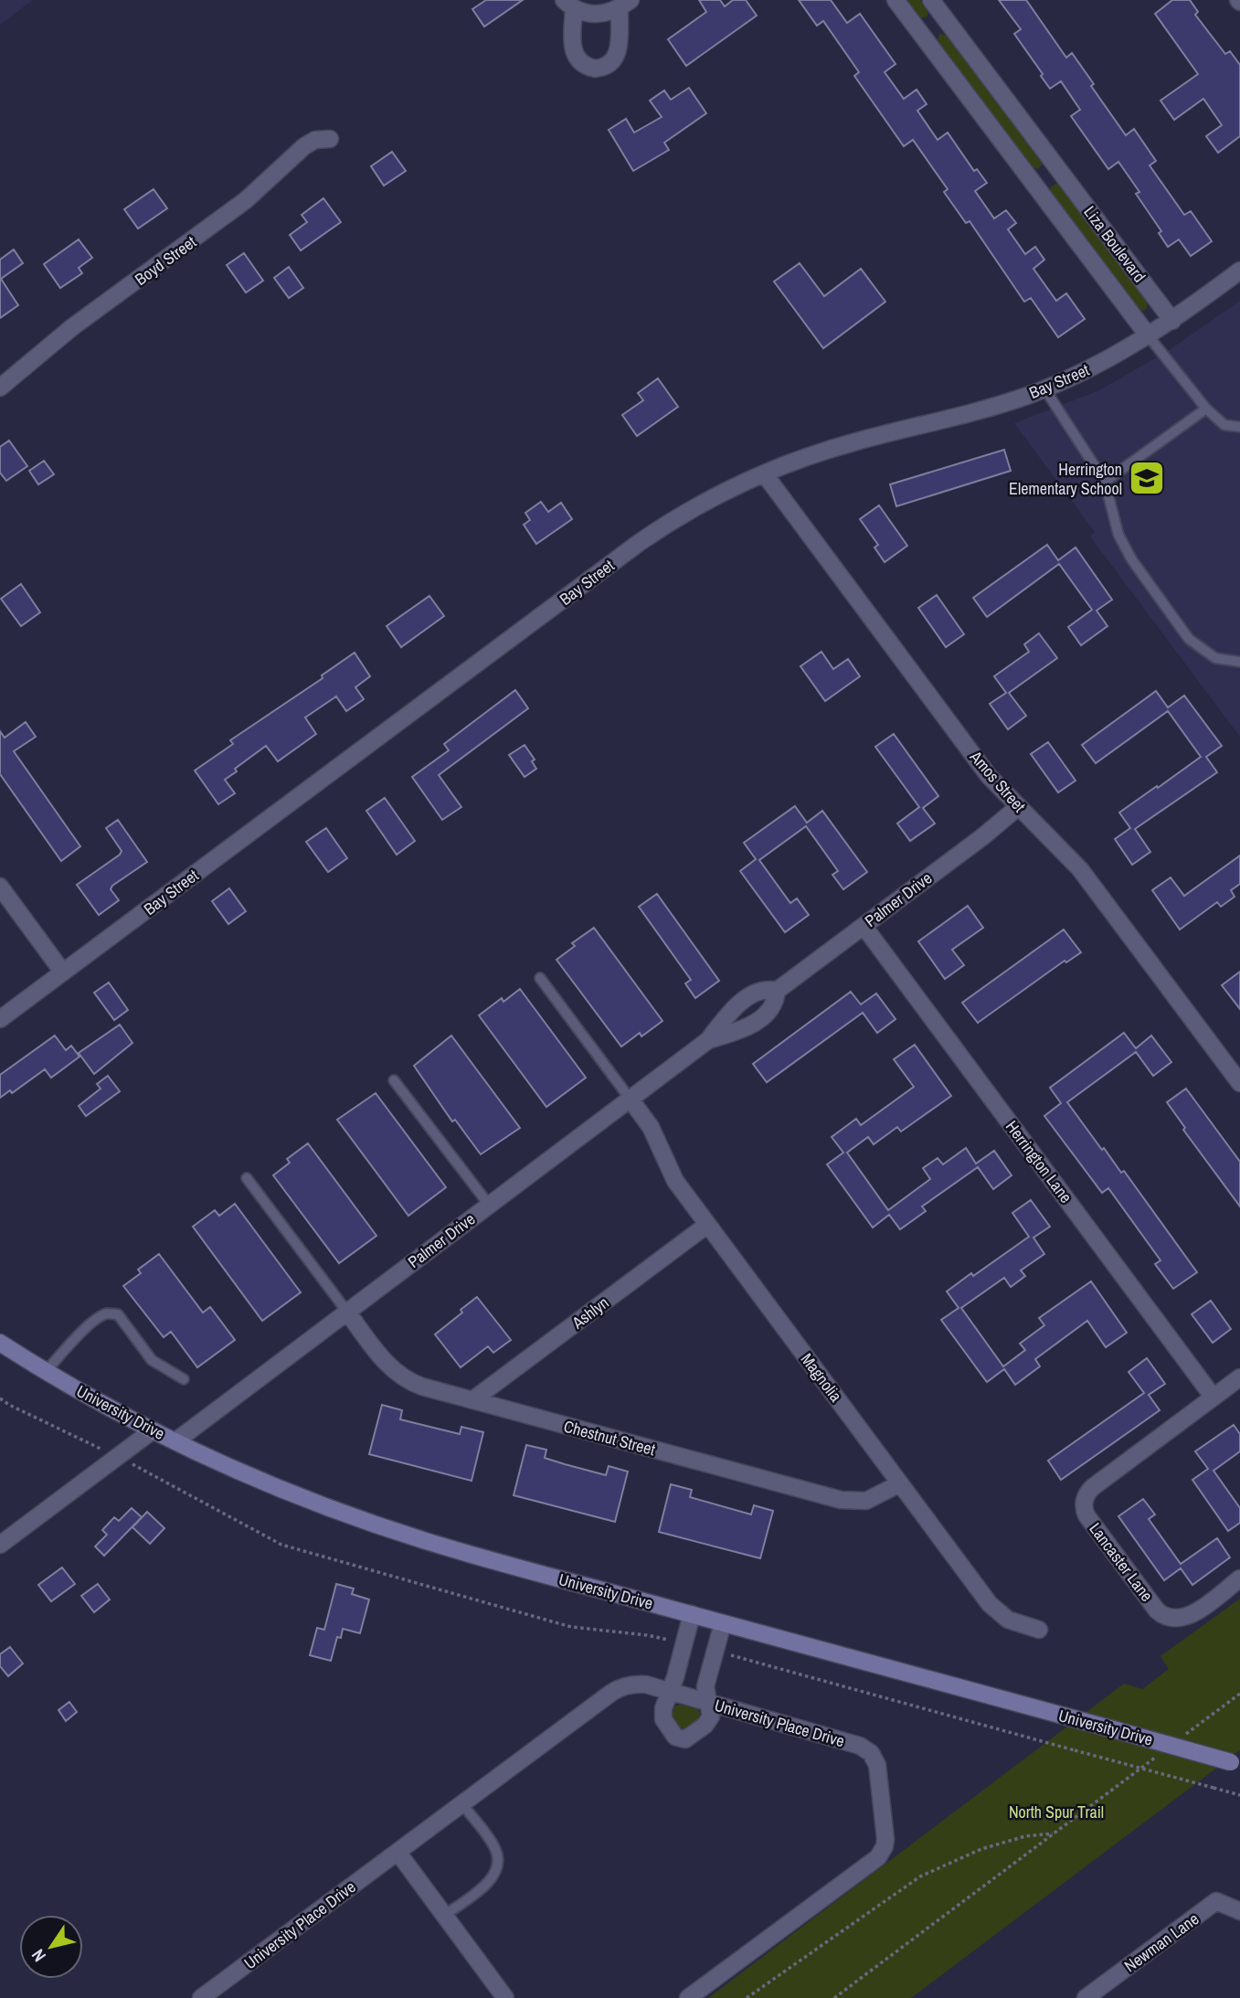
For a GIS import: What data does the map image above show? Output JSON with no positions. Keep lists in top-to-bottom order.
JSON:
{
  "streets": {
    "main road": ["University Drive"],
    "street": [
      "Liza Boulevard",
      "Boyd Street",
      "Bay Street",
      "Amos Street",
      "Palmer Drive",
      "Herrington Lane",
      "Ashlyn",
      "Magnolia",
      "Chestnut Street",
      "Lancaster Lane",
      "University Place Drive",
      "Newman Lane"
    ]
  },
  "crossings": [
    ["Liza Boulevard", "Bay Street"],
    ["Bay Street", "Amos Street"],
    ["Amos Street", "Palmer Drive"],
    ["Palmer Drive", "Herrington Lane"],
    ["Palmer Drive", "Magnolia"],
    ["Palmer Drive", "University Drive"],
    ["Palmer Drive", "Chestnut Street"],
    ["Herrington Lane", "Lancaster Lane"],
    ["Ashlyn", "Magnolia"],
    ["Ashlyn", "Chestnut Street"],
    ["Magnolia", "Chestnut Street"]
  ],
  "parks": ["North Spur Trail"],
  "places": {
    "school or university": ["Herrington Elementary School"]
  },
  "north": "bottom left"
}
